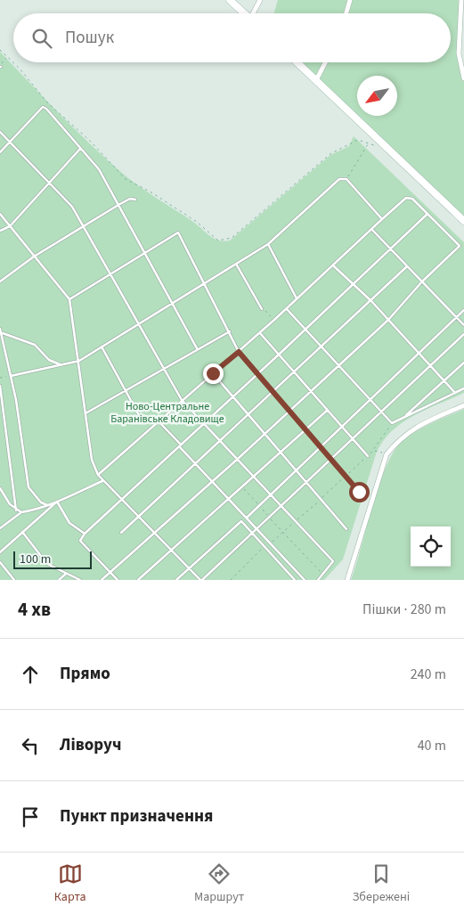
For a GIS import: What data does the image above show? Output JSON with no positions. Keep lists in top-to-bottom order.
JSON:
{
  "parks": ["Ново-Центральне Баранівське Кладовище"],
  "scale_bar": "100 m",
  "north": "bottom left",
  "page": {
    "search": "Пошук",
    "scale": "100 m",
    "heading": ["4 хв", "Пішки · 280 m"],
    "list": [
      ["Прямо", "240 m"],
      ["Ліворуч", "40 m"],
      "Пункт призначення"
    ],
    "nav": ["Карта", "Маршрут", "Збережені"]
  }
}
